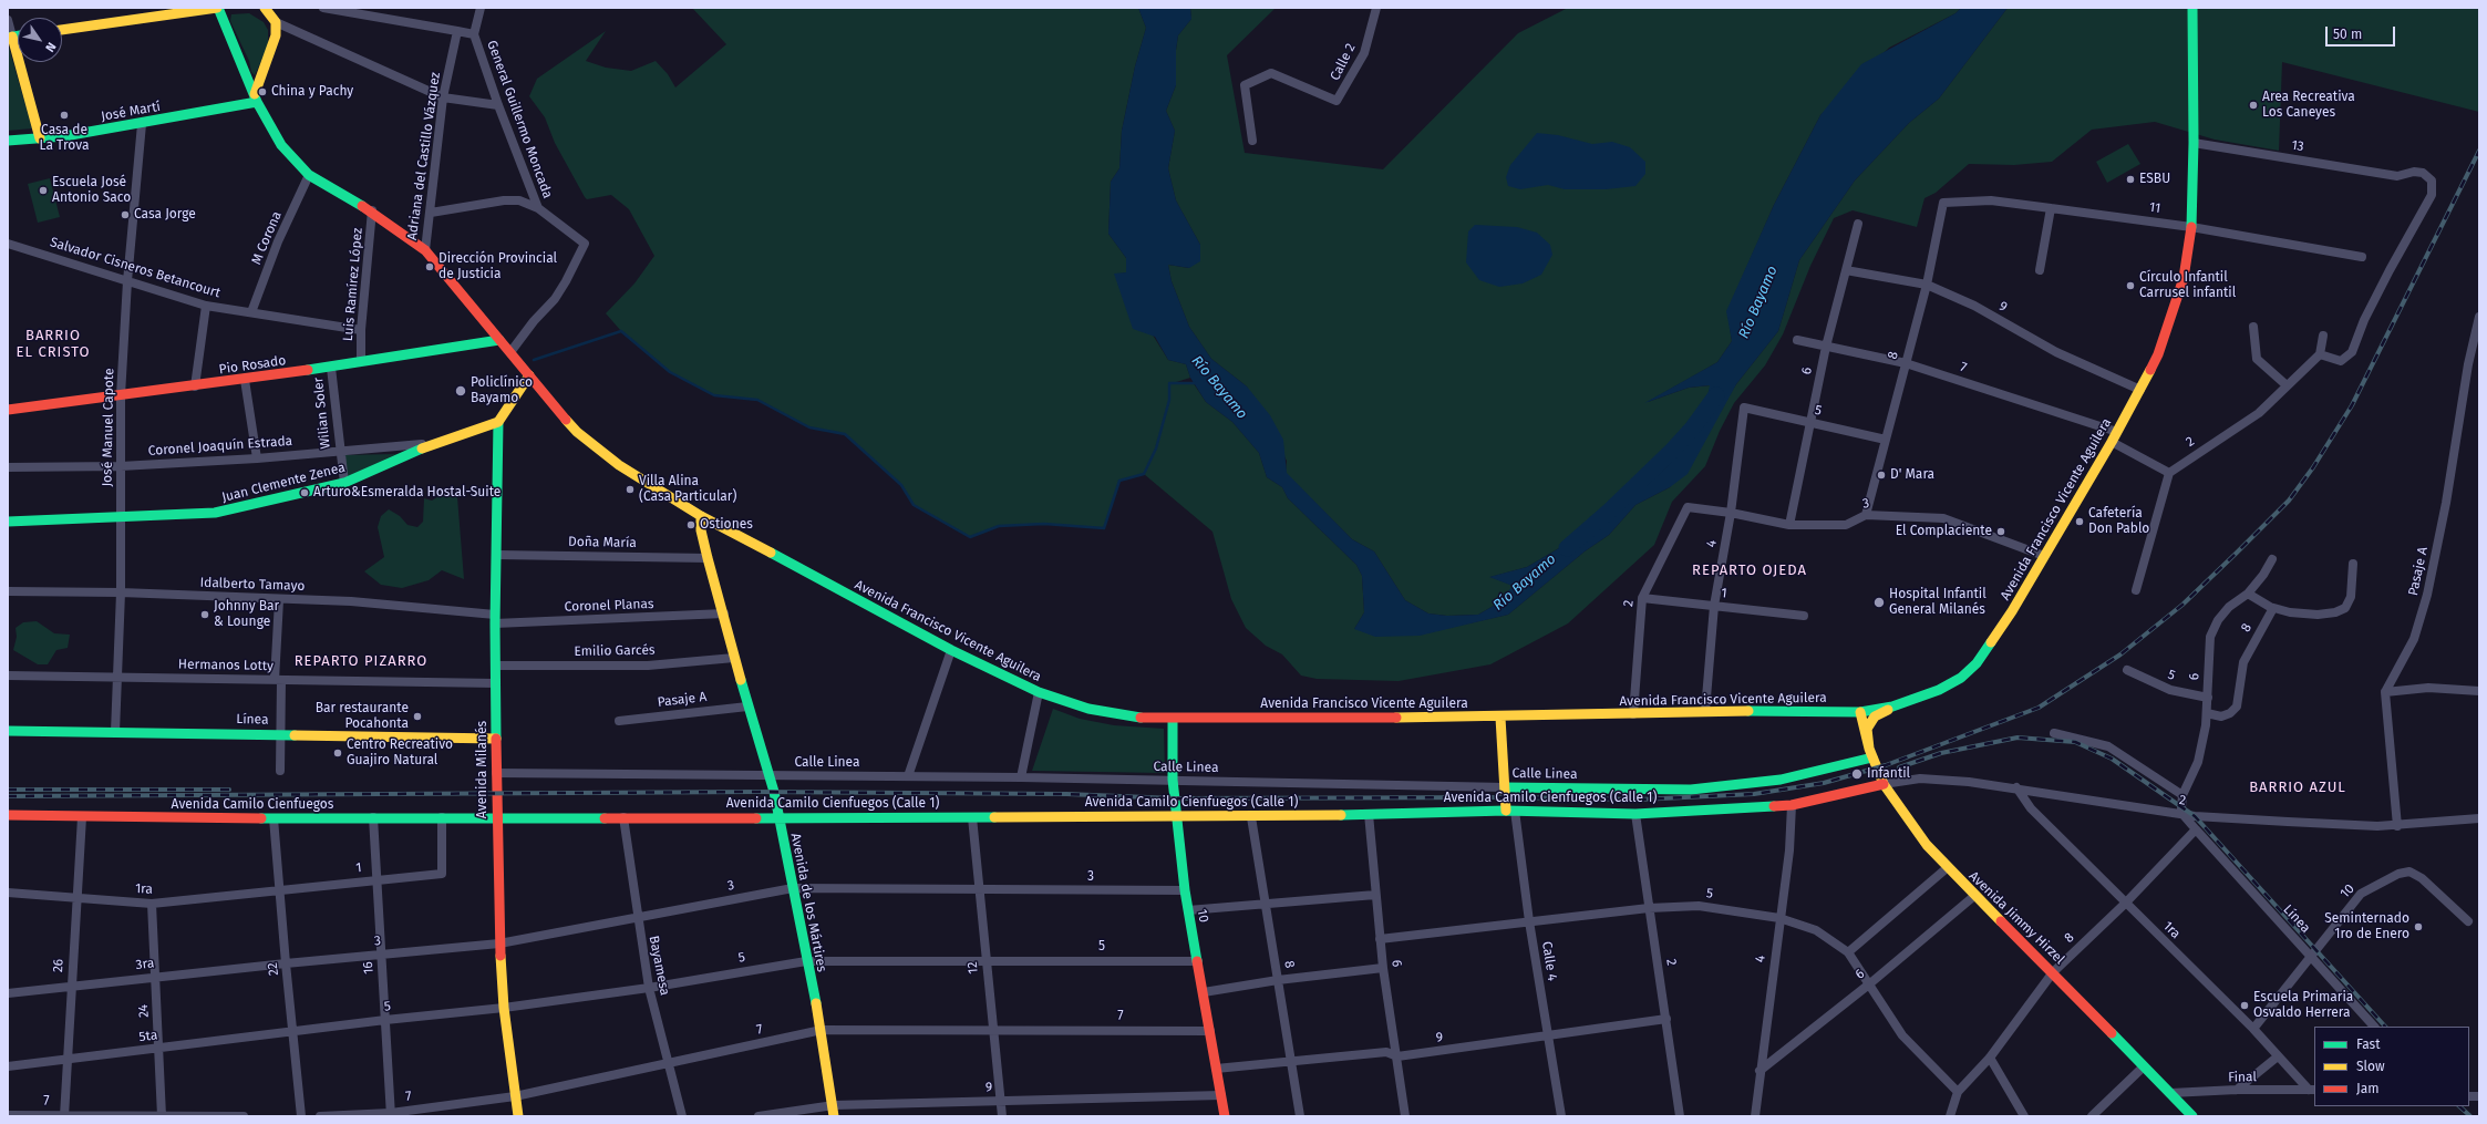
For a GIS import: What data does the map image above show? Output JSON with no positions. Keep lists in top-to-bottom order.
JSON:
{
  "streets": {
    "main road": [
      "José Martí",
      "Pio Rosado",
      "Juan Clemente Zenea",
      "Avenida Francisco Vicente Aguilera",
      "Línea",
      "Calle Linea",
      "Avenida Milanés",
      "Avenida Camilo Cienfuegos (Calle 1)",
      "Avenida Camilo Cienfuegos",
      "10",
      "Avenida de los Mártires",
      "Avenida Jimmy Hirzel",
      "Calle 4"
    ],
    "street": [
      "Calle 2",
      "General Guillermo Moncada",
      "13",
      "Adriana del Castillo Vázquez",
      "11",
      "M Corona",
      "Salvador Cisneros Betancourt",
      "Luis Ramírez López",
      "9",
      "8",
      "7",
      "6",
      "5",
      "Wilian Soler",
      "José Manuel Capote",
      "2",
      "Coronel Joaquín Estrada",
      "3",
      "Doña María",
      "4",
      "Pasaje A",
      "Idalberto Tamayo",
      "1",
      "Coronel Planas",
      "Emilio Garcés",
      "Hermanos Lotty",
      "1ra",
      "3ra",
      "26",
      "Bayamesa",
      "16",
      "12",
      "22",
      "24",
      "5ta",
      "Final"
    ]
  },
  "crossings": [
    ["José Martí", "José Manuel Capote"],
    ["José Martí", "Avenida Francisco Vicente Aguilera"],
    ["General Guillermo Moncada", "Avenida Francisco Vicente Aguilera"],
    ["13", "2"],
    ["13", "Avenida Francisco Vicente Aguilera"],
    ["Adriana del Castillo Vázquez", "Avenida Francisco Vicente Aguilera"],
    ["11", "8"],
    ["11", "Avenida Francisco Vicente Aguilera"],
    ["M Corona", "Salvador Cisneros Betancourt"],
    ["M Corona", "Avenida Francisco Vicente Aguilera"],
    ["Salvador Cisneros Betancourt", "Luis Ramírez López"],
    ["Salvador Cisneros Betancourt", "José Manuel Capote"],
    ["Luis Ramírez López", "Pio Rosado"],
    ["Luis Ramírez López", "Avenida Francisco Vicente Aguilera"],
    ["9", "8"],
    ["9", "6"],
    ["9", "2"],
    ["9", "Avenida Francisco Vicente Aguilera"],
    ["9", "10"],
    ["9", "Avenida de los Mártires"],
    ["9", "Calle 4"],
    ["9", "12"],
    ["8", "7"],
    ["8", "6"],
    ["8", "5"],
    ["8", "3"],
    ["8", "Línea"],
    ["8", "Avenida Camilo Cienfuegos (Calle 1)"],
    ["8", "1ra"],
    ["8", "Avenida Jimmy Hirzel"],
    ["Pio Rosado", "Wilian Soler"],
    ["Pio Rosado", "José Manuel Capote"],
    ["Pio Rosado", "Avenida Francisco Vicente Aguilera"],
    ["7", "6"],
    ["7", "Avenida Francisco Vicente Aguilera"],
    ["7", "Avenida Milanés"],
    ["7", "10"],
    ["7", "Avenida de los Mártires"],
    ["7", "26"],
    ["7", "Bayamesa"],
    ["7", "16"],
    ["7", "12"],
    ["7", "24"],
    ["6", "5"],
    ["6", "2"],
    ["6", "3"],
    ["6", "4"],
    ["6", "Avenida Camilo Cienfuegos (Calle 1)"],
    ["6", "Avenida Jimmy Hirzel"],
    ["5", "2"],
    ["5", "4"],
    ["5", "Avenida Milanés"],
    ["5", "10"],
    ["5", "Avenida de los Mártires"],
    ["5", "Calle 4"],
    ["5", "Bayamesa"],
    ["5", "16"],
    ["5", "12"],
    ["5", "22"],
    ["5", "5ta"],
    ["Wilian Soler", "Coronel Joaquín Estrada"],
    ["Wilian Soler", "Juan Clemente Zenea"],
    ["José Manuel Capote", "Coronel Joaquín Estrada"],
    ["José Manuel Capote", "Juan Clemente Zenea"],
    ["José Manuel Capote", "Idalberto Tamayo"],
    ["José Manuel Capote", "Hermanos Lotty"],
    ["José Manuel Capote", "Línea"],
    ["2", "3"],
    ["2", "Avenida Francisco Vicente Aguilera"],
    ["2", "1"],
    ["2", "Avenida Camilo Cienfuegos (Calle 1)"],
    ["2", "1ra"],
    ["2", "Avenida Jimmy Hirzel"],
    ["Coronel Joaquín Estrada", "Juan Clemente Zenea"],
    ["Juan Clemente Zenea", "Avenida Milanés"],
    ["3", "Avenida Francisco Vicente Aguilera"],
    ["3", "4"],
    ["3", "Avenida Milanés"],
    ["3", "10"],
    ["3", "Avenida de los Mártires"],
    ["3", "3ra"],
    ["3", "Bayamesa"],
    ["3", "16"],
    ["3", "12"],
    ["3", "22"],
    ["Avenida Francisco Vicente Aguilera", "4"],
    ["Avenida Francisco Vicente Aguilera", "10"],
    ["Avenida Francisco Vicente Aguilera", "Avenida de los Mártires"],
    ["Avenida Francisco Vicente Aguilera", "Avenida Jimmy Hirzel"],
    ["Avenida Francisco Vicente Aguilera", "Calle 4"],
    ["Doña María", "Avenida Milanés"],
    ["Doña María", "Avenida de los Mártires"],
    ["4", "1"],
    ["4", "Avenida Camilo Cienfuegos (Calle 1)"],
    ["Pasaje A", "Avenida de los Mártires"],
    ["Idalberto Tamayo", "Coronel Planas"],
    ["Idalberto Tamayo", "Avenida Milanés"],
    ["1", "Avenida Camilo Cienfuegos"],
    ["1", "1ra"],
    ["1", "16"],
    ["1", "22"],
    ["Coronel Planas", "Avenida Milanés"],
    ["Coronel Planas", "Avenida de los Mártires"],
    ["Emilio Garcés", "Avenida Milanés"],
    ["Emilio Garcés", "Avenida de los Mártires"],
    ["Hermanos Lotty", "Avenida Milanés"],
    ["Línea", "Avenida Milanés"],
    ["Línea", "10"],
    ["Calle Linea", "Avenida Milanés"],
    ["Calle Linea", "10"],
    ["Calle Linea", "Avenida de los Mártires"],
    ["Calle Linea", "Avenida Jimmy Hirzel"],
    ["Calle Linea", "Calle 4"],
    ["Avenida Milanés", "Avenida Camilo Cienfuegos (Calle 1)"],
    ["Avenida Milanés", "Avenida Camilo Cienfuegos"],
    ["Avenida Camilo Cienfuegos (Calle 1)", "Avenida Camilo Cienfuegos"],
    ["Avenida Camilo Cienfuegos (Calle 1)", "10"],
    ["Avenida Camilo Cienfuegos (Calle 1)", "Avenida de los Mártires"],
    ["Avenida Camilo Cienfuegos (Calle 1)", "Avenida Jimmy Hirzel"],
    ["Avenida Camilo Cienfuegos (Calle 1)", "Calle 4"],
    ["Avenida Camilo Cienfuegos (Calle 1)", "Bayamesa"],
    ["Avenida Camilo Cienfuegos (Calle 1)", "12"],
    ["Avenida Camilo Cienfuegos", "26"],
    ["Avenida Camilo Cienfuegos", "16"],
    ["Avenida Camilo Cienfuegos", "22"],
    ["1ra", "10"],
    ["1ra", "26"],
    ["1ra", "22"],
    ["1ra", "24"],
    ["1ra", "Final"],
    ["Avenida Jimmy Hirzel", "Final"],
    ["3ra", "26"],
    ["3ra", "22"],
    ["3ra", "24"],
    ["26", "5ta"],
    ["22", "5ta"],
    ["24", "5ta"]
  ],
  "districts": [
    "BARRIO EL CRISTO",
    "REPARTO OJEDA",
    "REPARTO PIZARRO",
    "BARRIO AZUL"
  ],
  "water": ["Río Bayamo"],
  "places": [
    "China y Pachy",
    "Area Recreativa Los Caneyes",
    "Casa de La Trova",
    "ESBU",
    "Escuela José Antonio Saco",
    "Casa Jorge",
    "Dirección Provincial de Justicia",
    "Círculo Infantil Carrusel infantil",
    "Policlínico Bayamo",
    "D' Mara",
    "Villa Alina (Casa Particular)",
    "Arturo&Esmeralda Hostal-Suite",
    "Cafetería Don Pablo",
    "Ostiones",
    "El Complaciente",
    "Hospital Infantil General Milanés",
    "Johnny Bar & Lounge",
    "Bar restaurante Pocahonta",
    "Centro Recreativo Guajiro Natural",
    "Infantil",
    "Seminternado 1ro de Enero",
    "Escuela Primaria Osvaldo Herrera"
  ],
  "legend": ["Fast", "Slow", "Jam"],
  "scale_bar": "50 m",
  "north": "bottom right"
}
